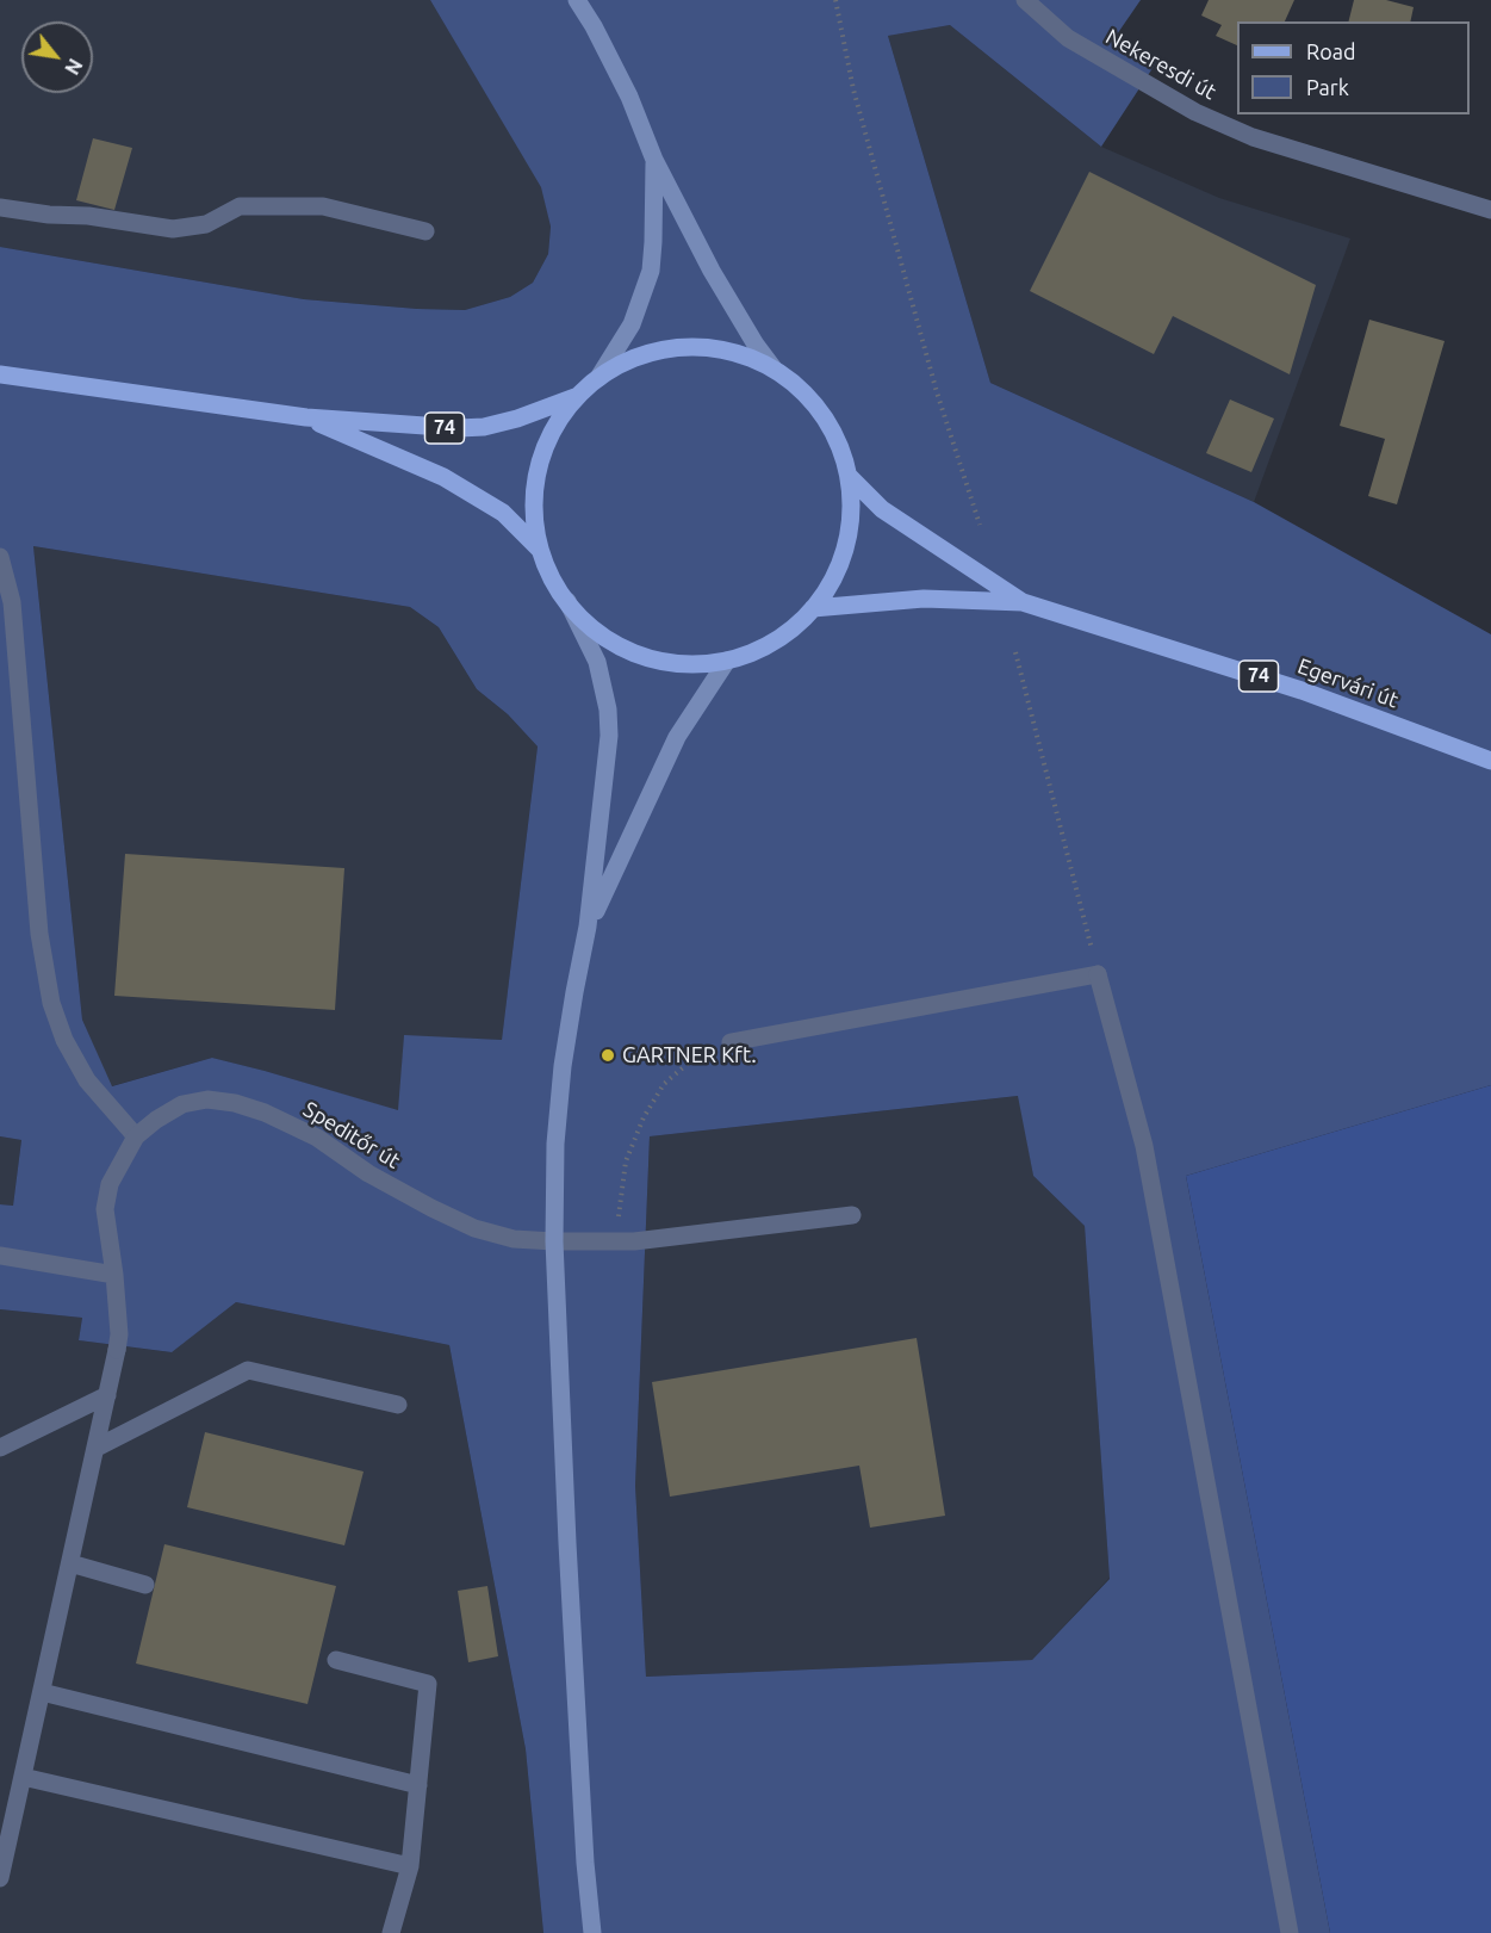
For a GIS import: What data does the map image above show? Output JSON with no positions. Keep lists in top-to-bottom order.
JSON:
{
  "streets": {
    "main road": ["74", "Egervári út"],
    "street": ["Nekeresdi út", "Speditőr út"]
  },
  "crossings": [
    ["74", "Egervári út"]
  ],
  "places": ["GARTNER Kft."],
  "legend": ["Road", "Park"],
  "north": "bottom right"
}
